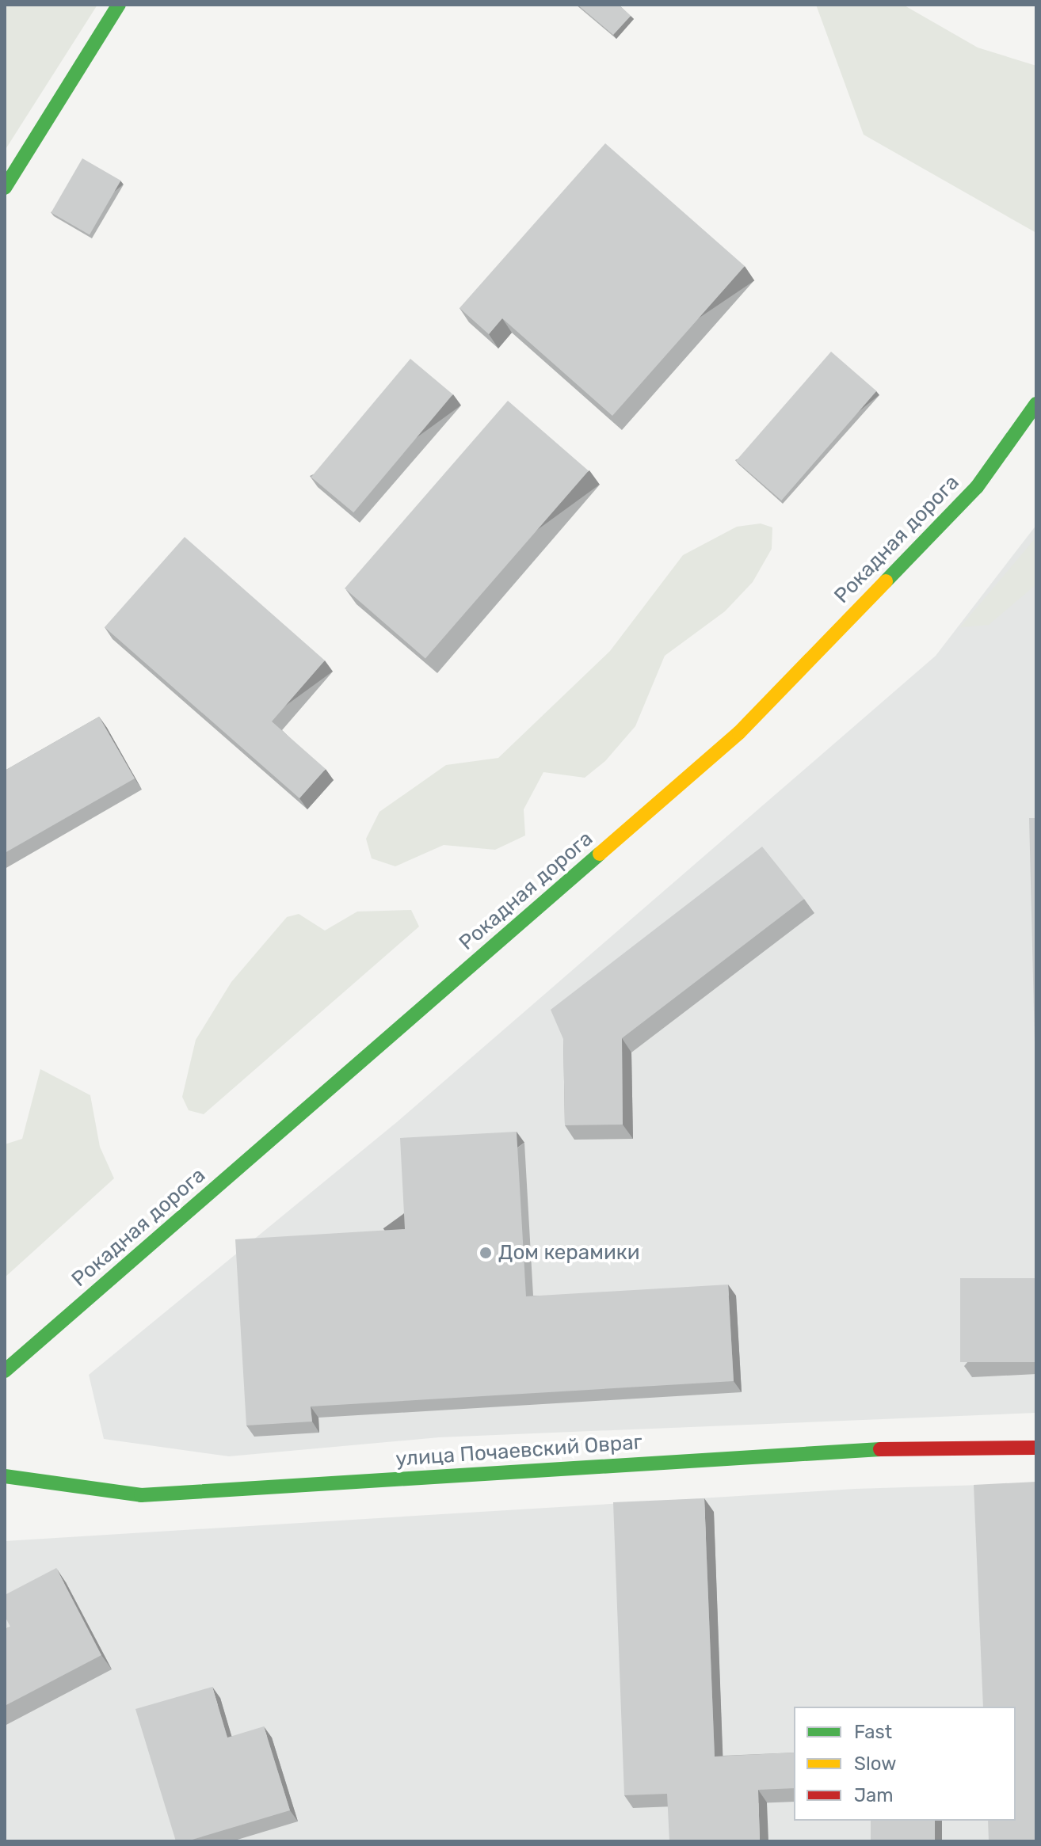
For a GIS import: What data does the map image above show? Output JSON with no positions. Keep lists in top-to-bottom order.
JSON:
{
  "streets": {
    "main road": ["Рокадная дорога", "улица Почаевский Овраг"]
  },
  "places": ["Дом керамики"],
  "legend": ["Fast", "Slow", "Jam"]
}
